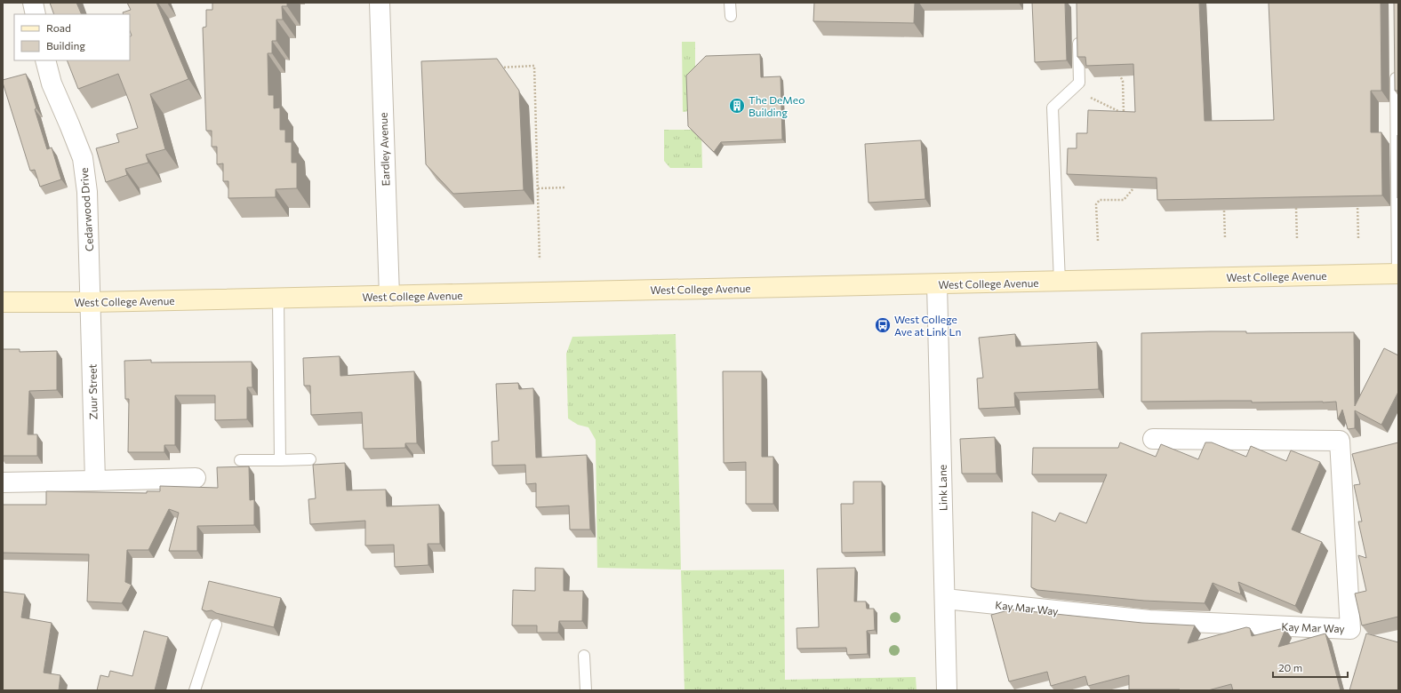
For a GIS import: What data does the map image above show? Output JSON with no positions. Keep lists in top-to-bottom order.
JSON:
{
  "streets": {
    "main road": ["West College Avenue"],
    "street": [
      "Eardley Avenue",
      "Cedarwood Drive",
      "Zuur Street",
      "Link Lane",
      "Kay Mar Way"
    ]
  },
  "crossings": [
    ["Eardley Avenue", "West College Avenue"],
    ["Cedarwood Drive", "West College Avenue"],
    ["Cedarwood Drive", "Zuur Street"],
    ["West College Avenue", "Zuur Street"],
    ["West College Avenue", "Link Lane"],
    ["Link Lane", "Kay Mar Way"]
  ],
  "places": {
    "building": ["The DeMeo Building"],
    "bus stop": ["West College Ave at Link Ln"]
  },
  "legend": ["Road", "Building"],
  "scale_bar": "20 m"
}
